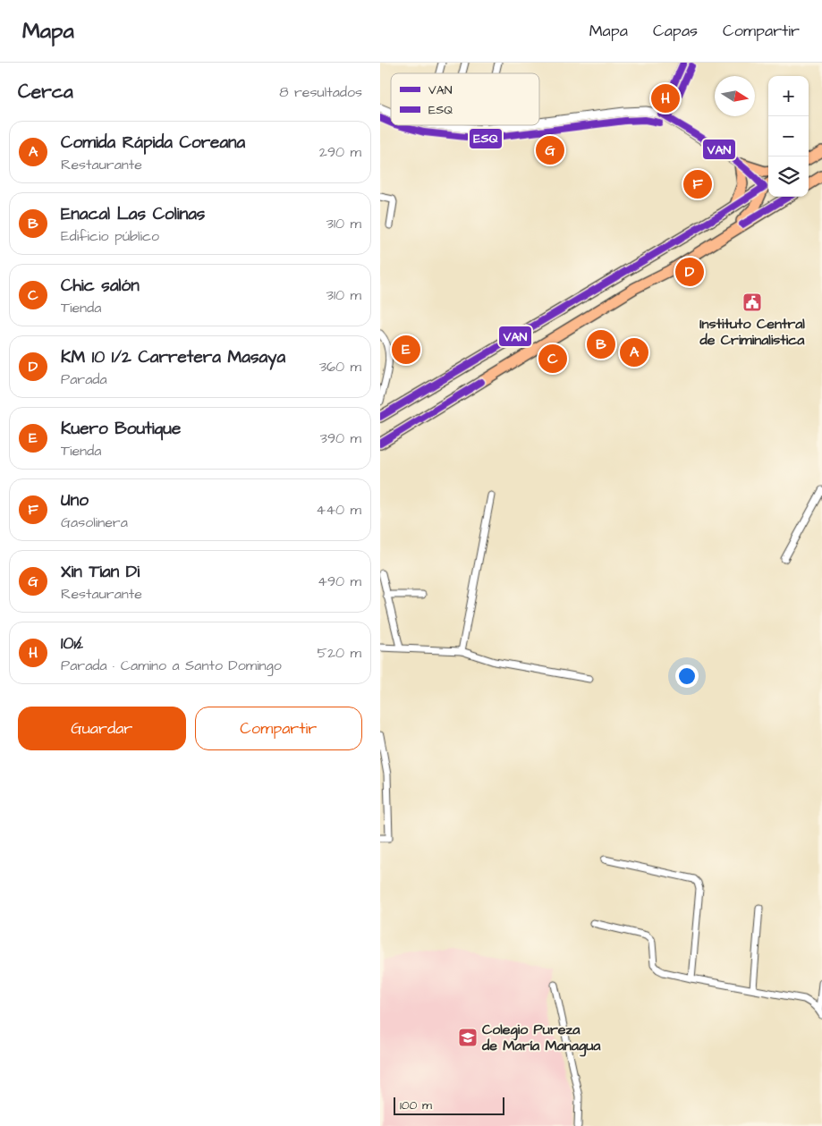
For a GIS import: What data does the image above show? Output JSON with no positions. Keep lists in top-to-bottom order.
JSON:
{
  "places": {
    "public building": ["Instituto Central de Criminalistica"],
    "school or university": ["Colegio Pureza de María Managua"]
  },
  "lines": ["transit line VAN", "transit line ESQ"],
  "legend": ["VAN", "ESQ"],
  "scale_bar": "100 m",
  "north": "right",
  "page": {
    "header": "Mapa",
    "nav": ["Mapa", "Capas", "Compartir"],
    "heading": ["Cerca", "8 resultados"],
    "map_buttons": ["+", "−"],
    "pins": [
      "H",
      "G",
      "F",
      "D",
      "B",
      "E",
      "A",
      "C"
    ],
    "list": [
      {
        "mark": "A",
        "name": "Comida Rápida Coreana",
        "note": "Restaurante",
        "value": "290 m"
      },
      {
        "mark": "B",
        "name": "Enacal Las Colinas",
        "note": "Edificio público",
        "value": "310 m"
      },
      {
        "mark": "C",
        "name": "Chic salón",
        "note": "Tienda",
        "value": "310 m"
      },
      {
        "mark": "D",
        "name": "KM 10 1/2 Carretera Masaya",
        "note": "Parada",
        "value": "360 m"
      },
      {
        "mark": "E",
        "name": "Kuero Boutique",
        "note": "Tienda",
        "value": "390 m"
      },
      {
        "mark": "F",
        "name": "Uno",
        "note": "Gasolinera",
        "value": "440 m"
      },
      {
        "mark": "G",
        "name": "Xin Tian Di",
        "note": "Restaurante",
        "value": "490 m"
      },
      {
        "mark": "H",
        "name": "10½",
        "note": "Parada · Camino a Santo Domingo",
        "value": "520 m"
      }
    ],
    "buttons": ["Guardar", "Compartir"],
    "scale": "100 m"
  }
}
